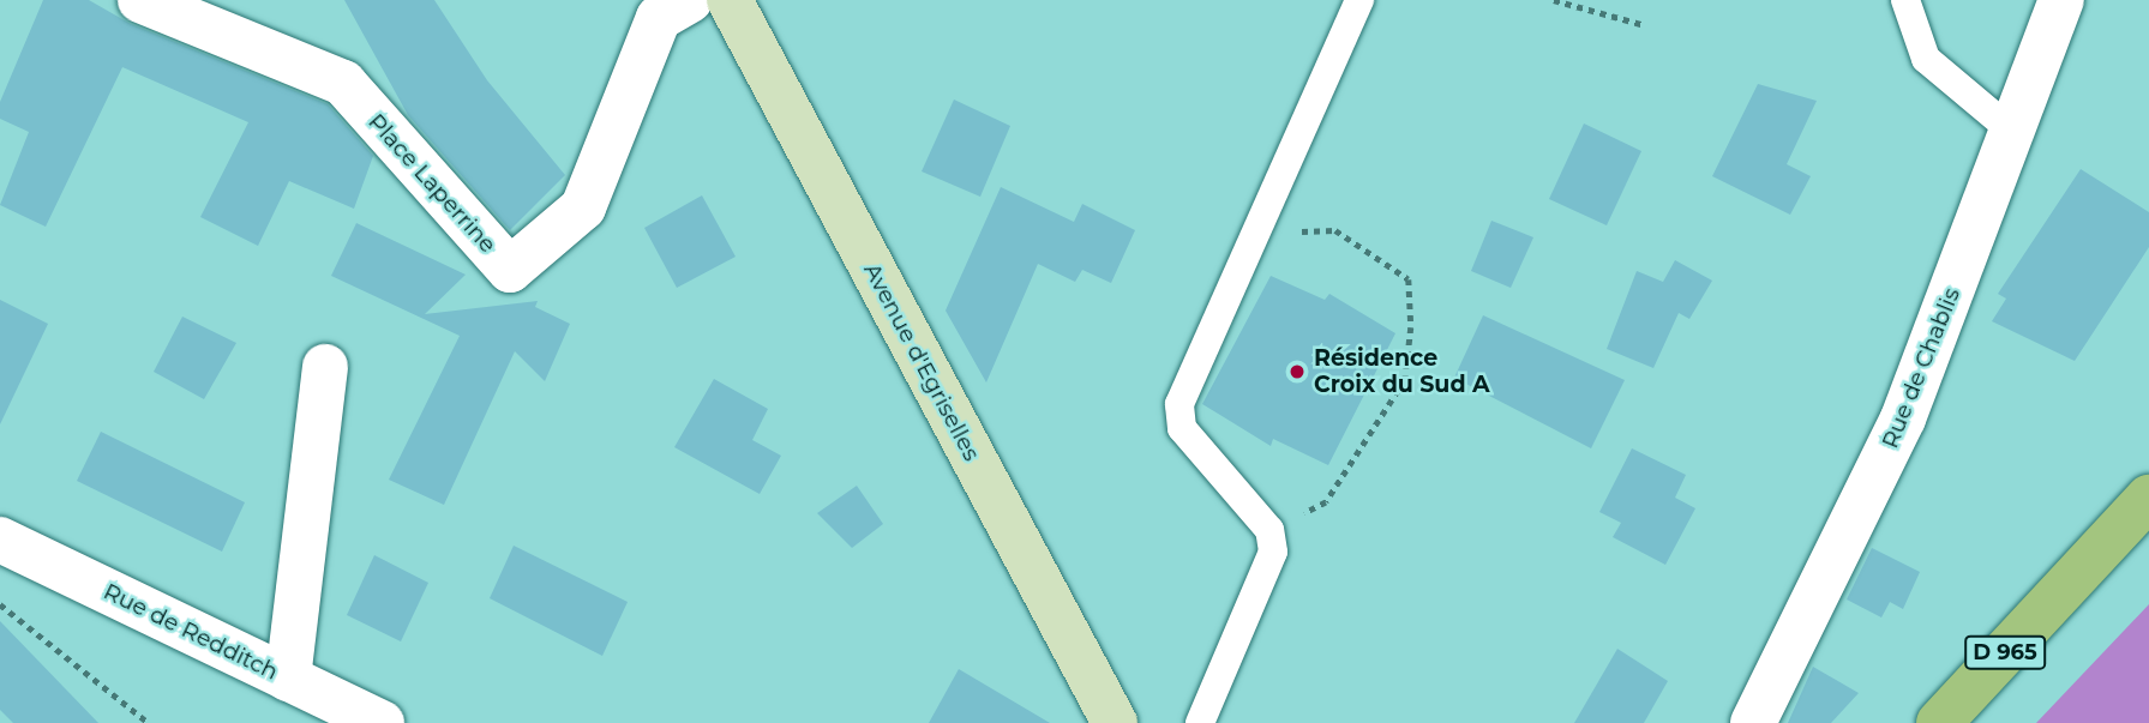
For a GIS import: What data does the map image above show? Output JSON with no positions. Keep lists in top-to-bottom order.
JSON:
{
  "streets": {
    "main road": ["D 965"],
    "street": [
      "Place Laperrine",
      "Avenue d'Egriselles",
      "Rue de Chablis",
      "Rue de Redditch"
    ]
  },
  "places": ["Résidence Croix du Sud A"]
}
